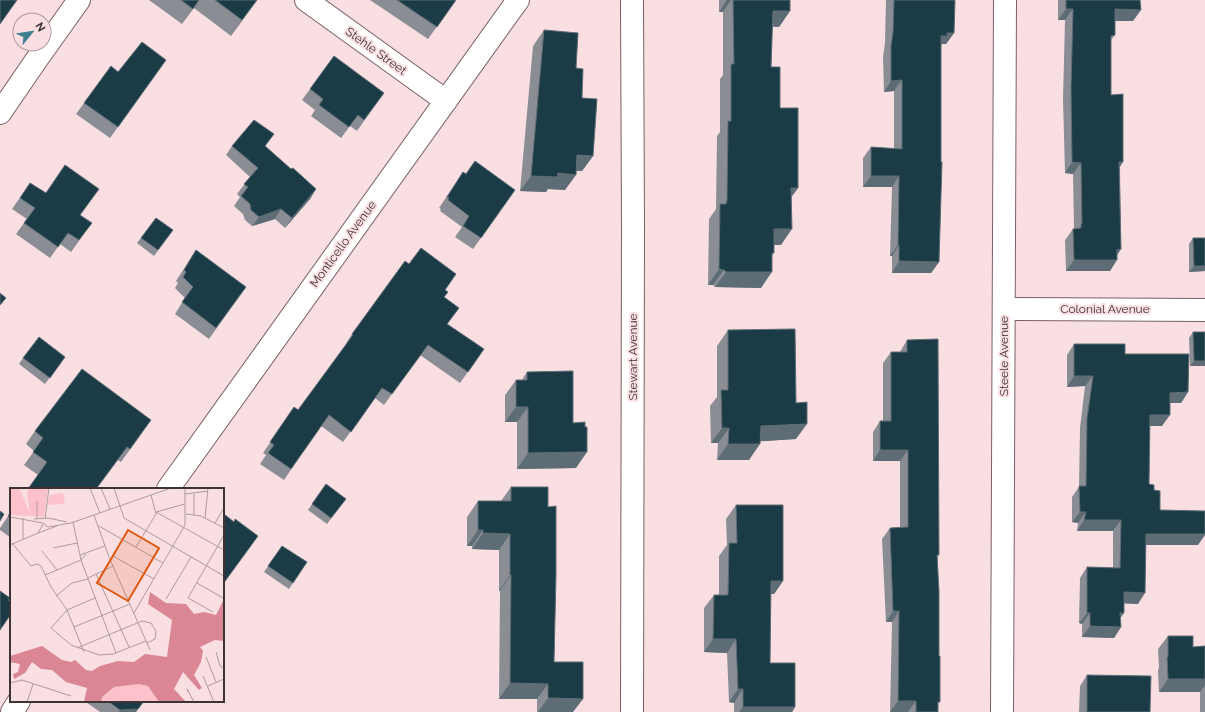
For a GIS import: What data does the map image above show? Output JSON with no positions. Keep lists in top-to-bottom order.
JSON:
{
  "streets": {
    "street": [
      "Stehle Street",
      "Monticello Avenue",
      "Colonial Avenue",
      "Steele Avenue",
      "Stewart Avenue"
    ]
  },
  "crossings": [
    ["Stehle Street", "Monticello Avenue"],
    ["Colonial Avenue", "Steele Avenue"]
  ],
  "north": "top right"
}
